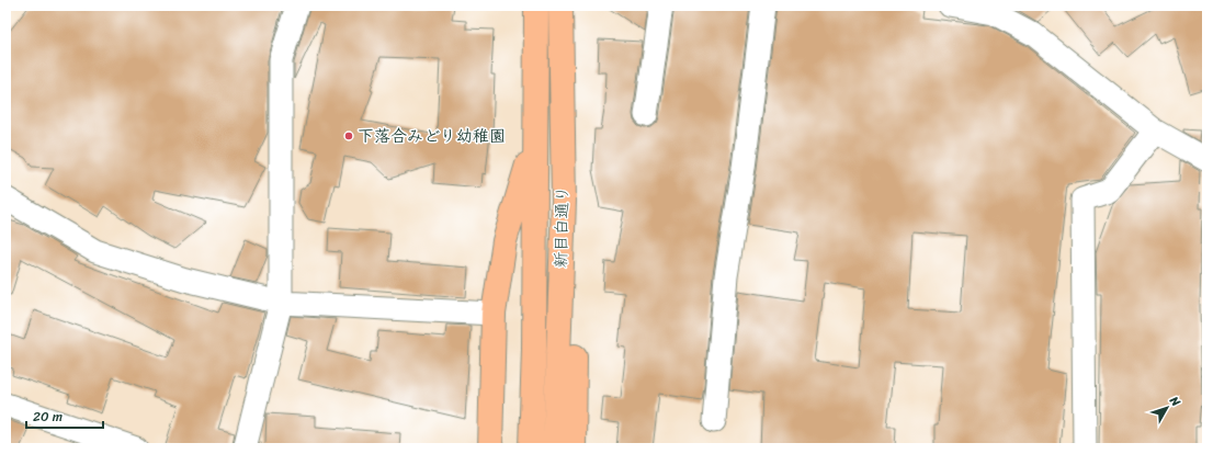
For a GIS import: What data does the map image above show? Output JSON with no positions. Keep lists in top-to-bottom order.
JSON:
{
  "streets": {
    "main road": ["新目白通り"]
  },
  "places": ["下落合みどり幼稚園"],
  "scale_bar": "20 m",
  "north": "top right"
}
